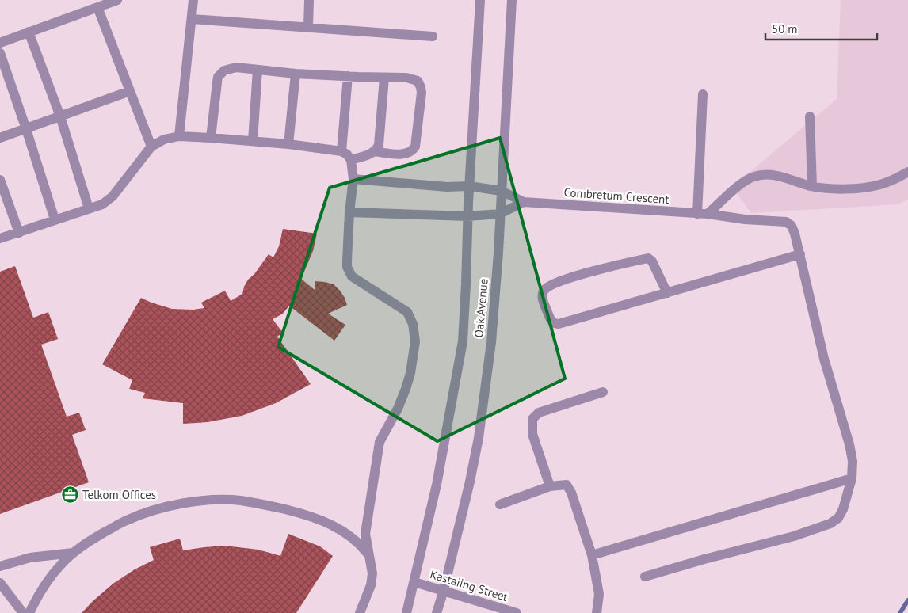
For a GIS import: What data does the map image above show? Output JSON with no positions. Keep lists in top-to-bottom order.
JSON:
{
  "streets": {
    "street": ["Combretum Crescent", "Oak Avenue", "Kastaiing Street"]
  },
  "crossings": [
    ["Combretum Crescent", "Oak Avenue"],
    ["Oak Avenue", "Kastaiing Street"]
  ],
  "places": {
    "office": ["Telkom Offices"]
  },
  "scale_bar": "50 m"
}
